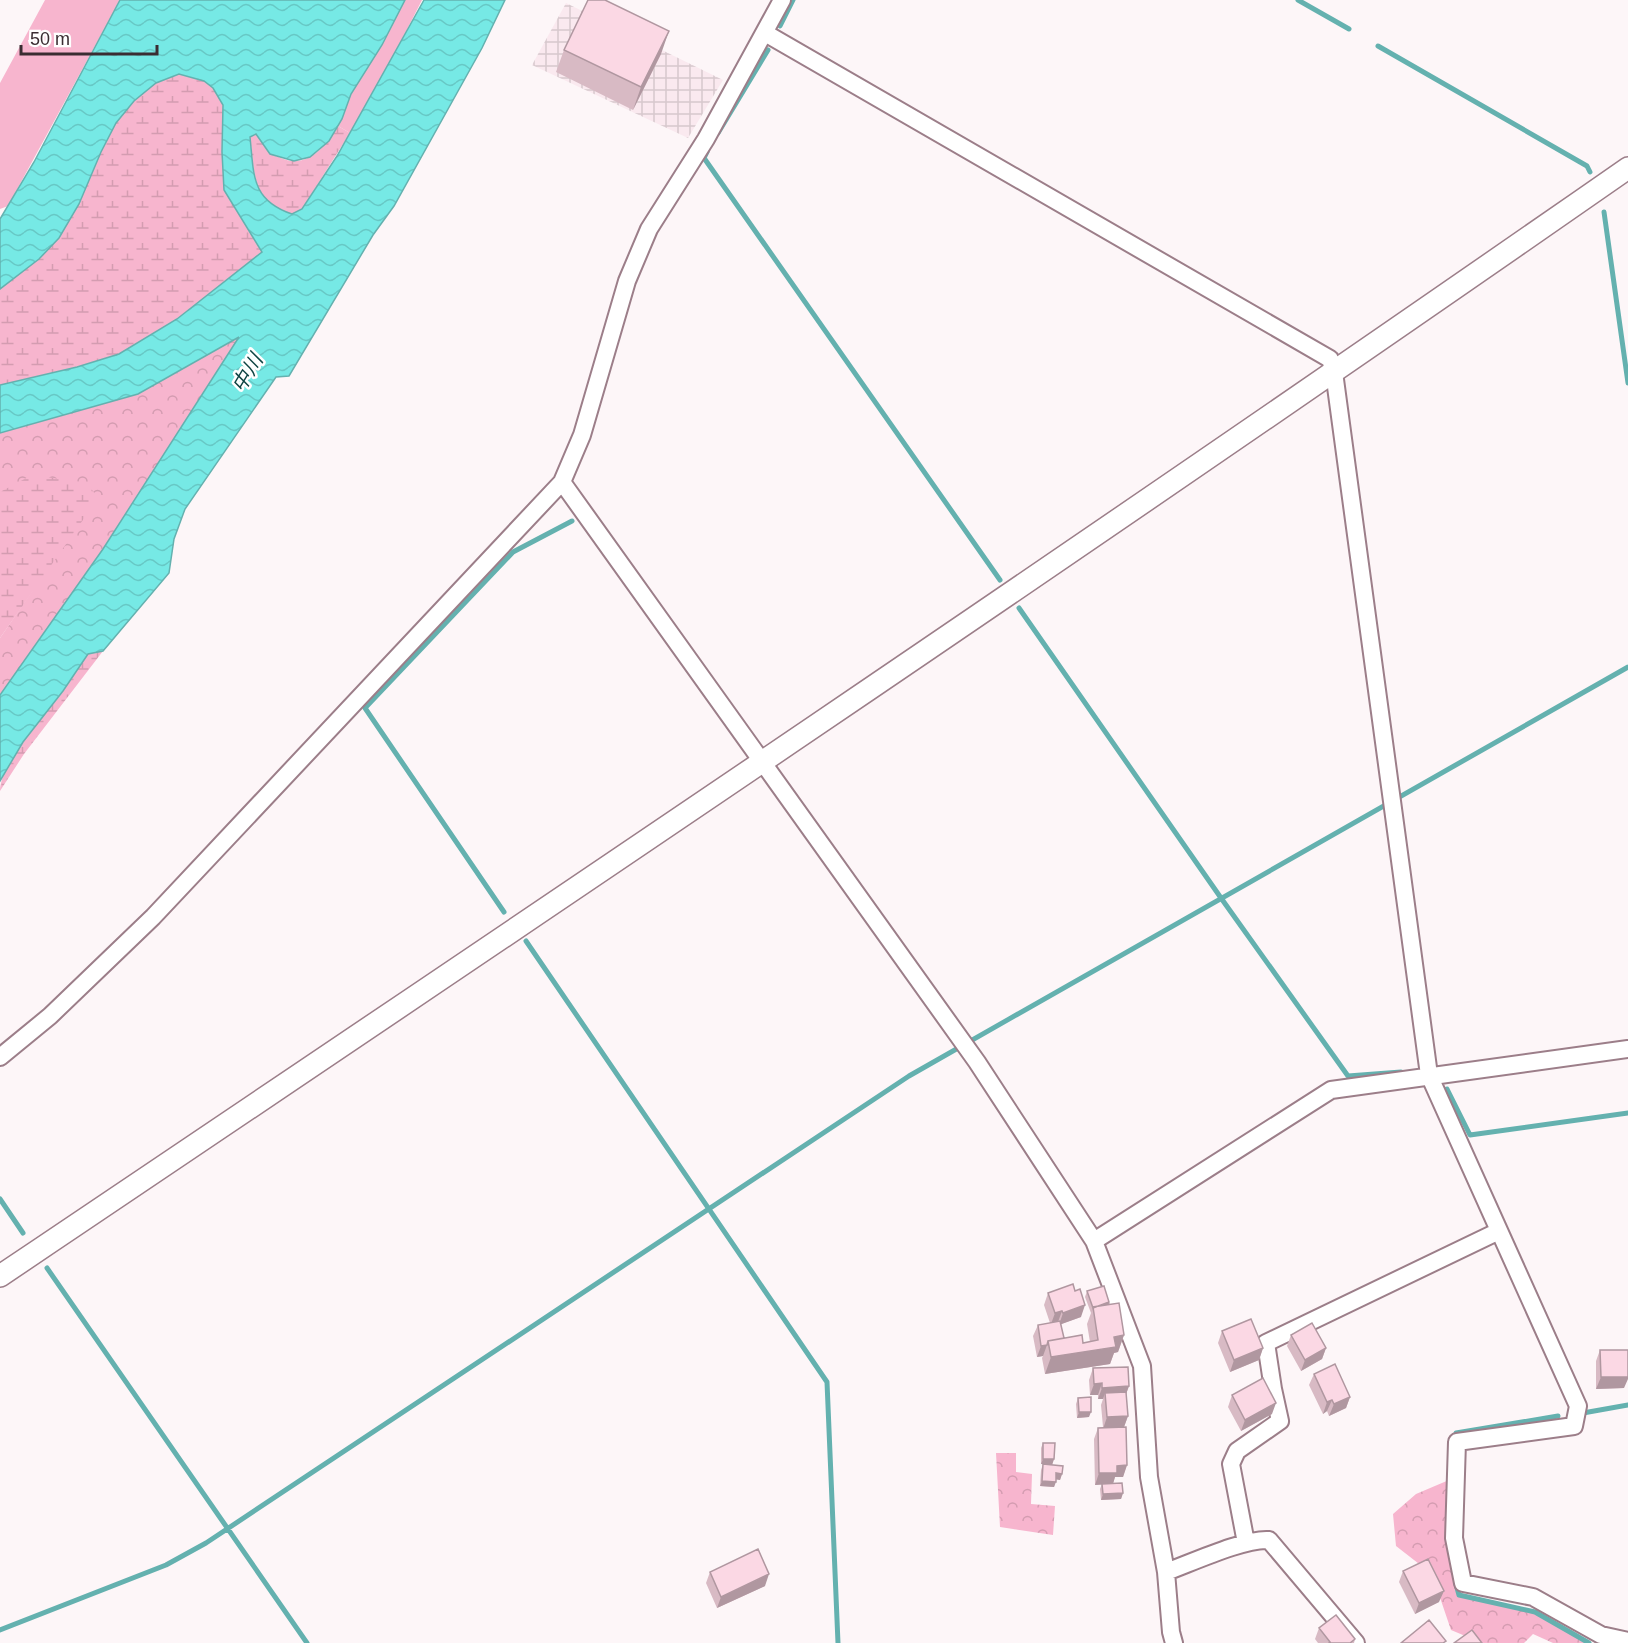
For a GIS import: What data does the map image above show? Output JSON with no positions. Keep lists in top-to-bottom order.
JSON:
{
  "water": ["中川"],
  "scale_bar": "50 m"
}
